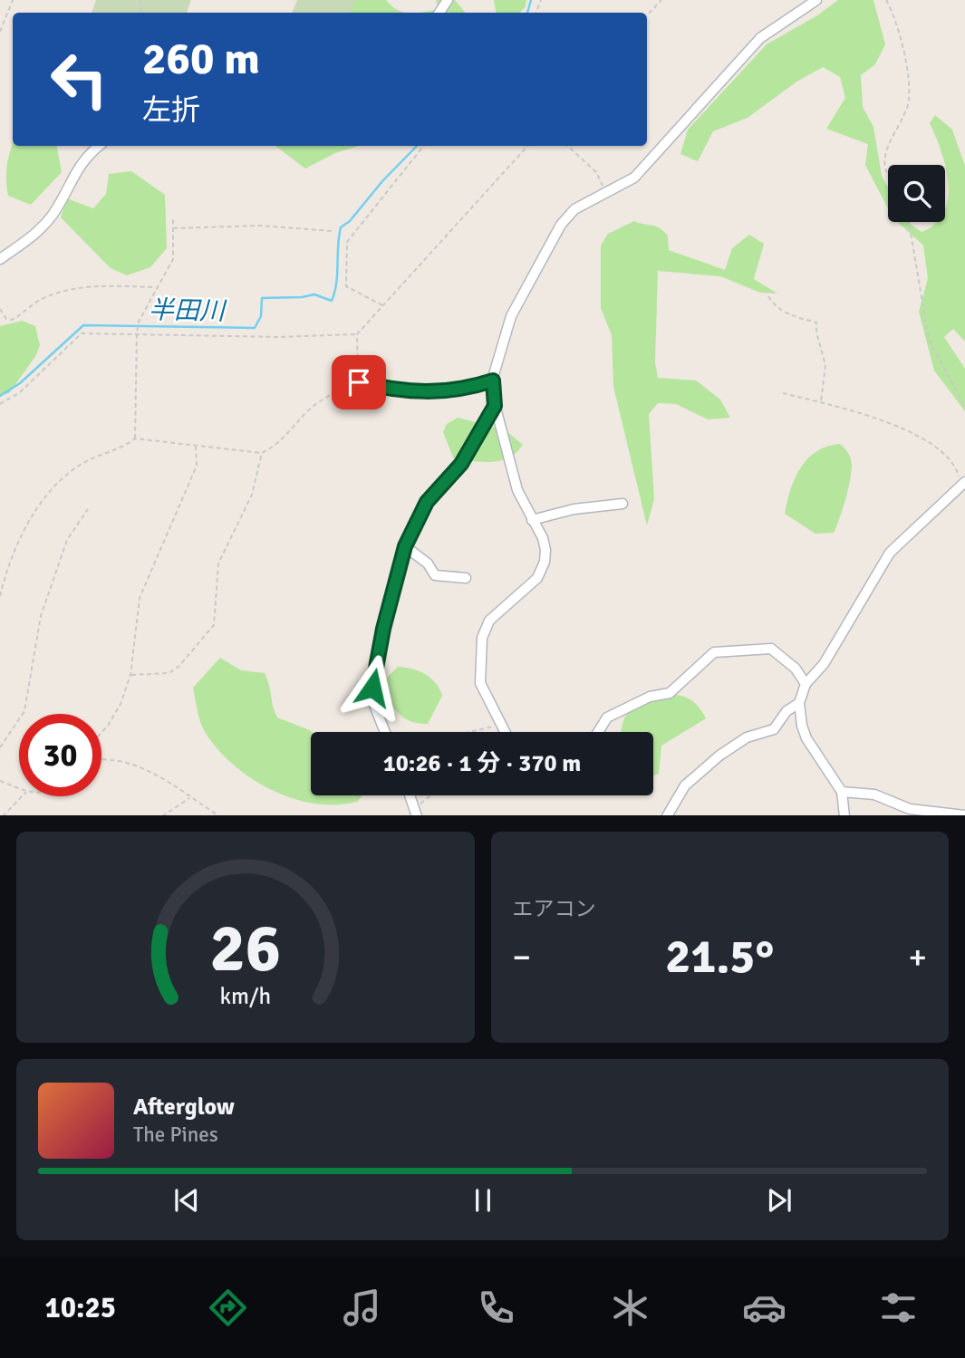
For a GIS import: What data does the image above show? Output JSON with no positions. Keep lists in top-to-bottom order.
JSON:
{
  "water": ["半田川"],
  "page": {
    "turn": ["260 m", "左折"],
    "limit": "30",
    "trip": "10:26 · 1 分 · 370 m",
    "tile": "エアコン",
    "heat": ["−", "21.5°", "+"],
    "song": ["Afterglow", "The Pines"],
    "tabs": "10:25",
    "gauge": ["26", "km/h"]
  }
}
